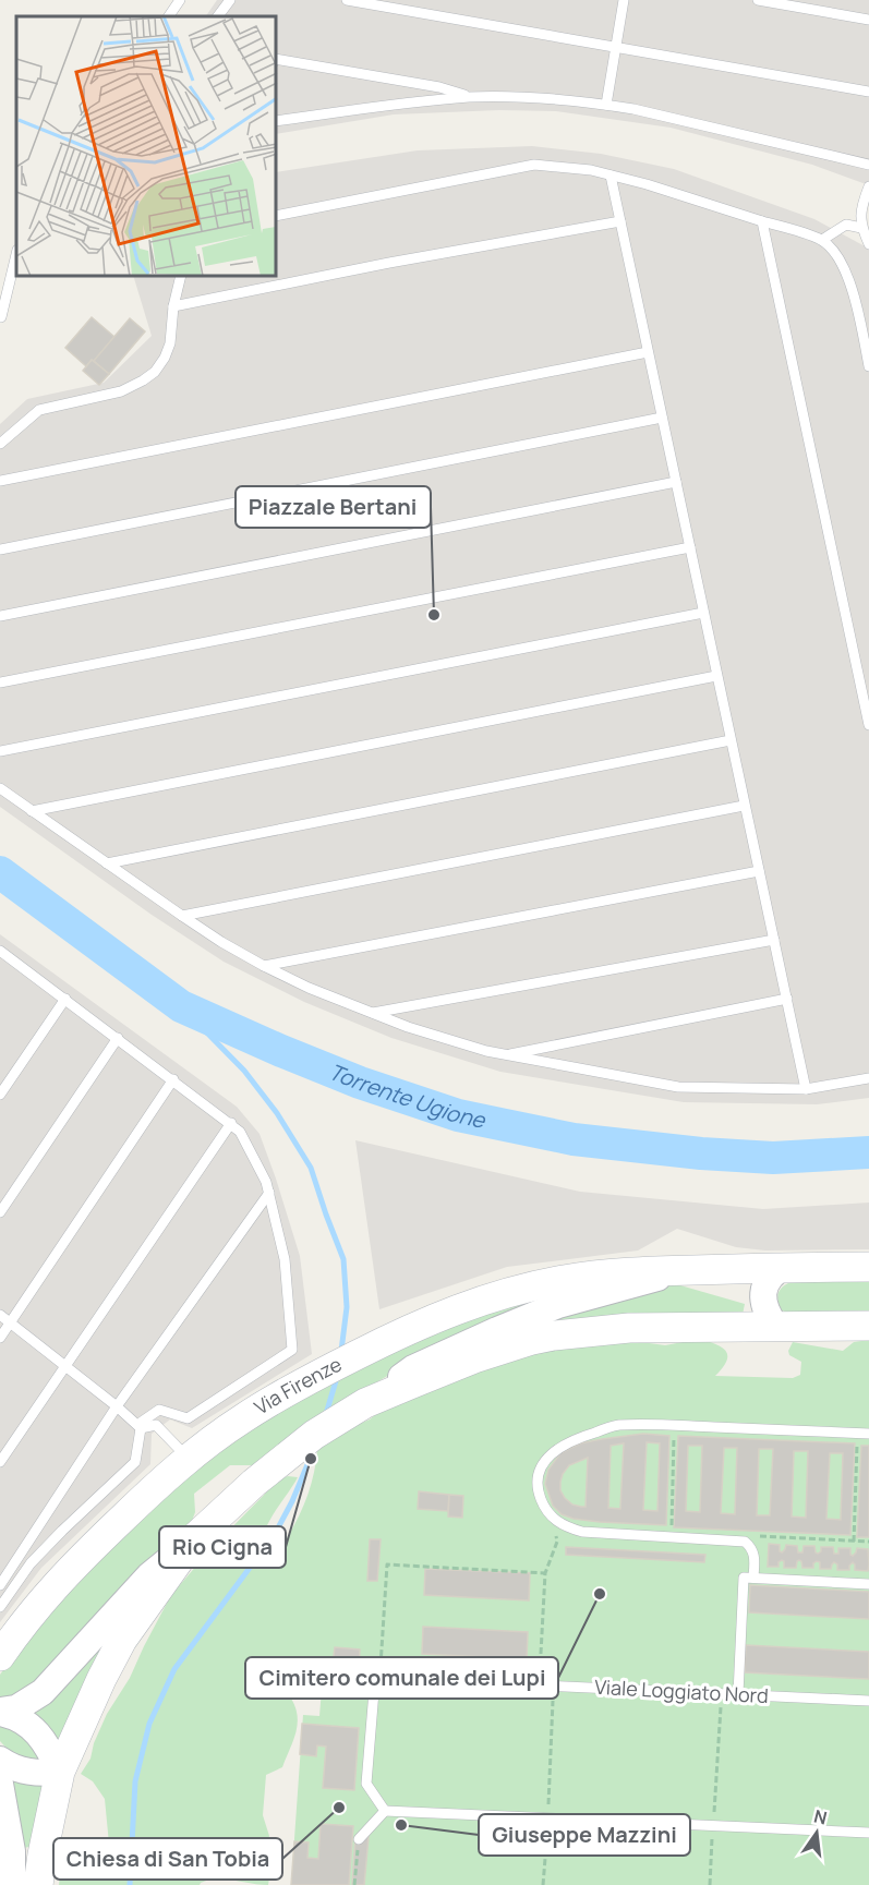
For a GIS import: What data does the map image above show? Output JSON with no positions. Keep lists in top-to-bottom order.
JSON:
{
  "streets": {
    "main road": ["Via Firenze"],
    "lane": ["Viale Loggiato Nord"]
  },
  "water": ["Torrente Ugione"],
  "places": [
    "Piazzale Bertani",
    "Rio Cigna",
    "Cimitero comunale dei Lupi",
    "Chiesa di San Tobia",
    "Giuseppe Mazzini"
  ],
  "north": "top"
}
